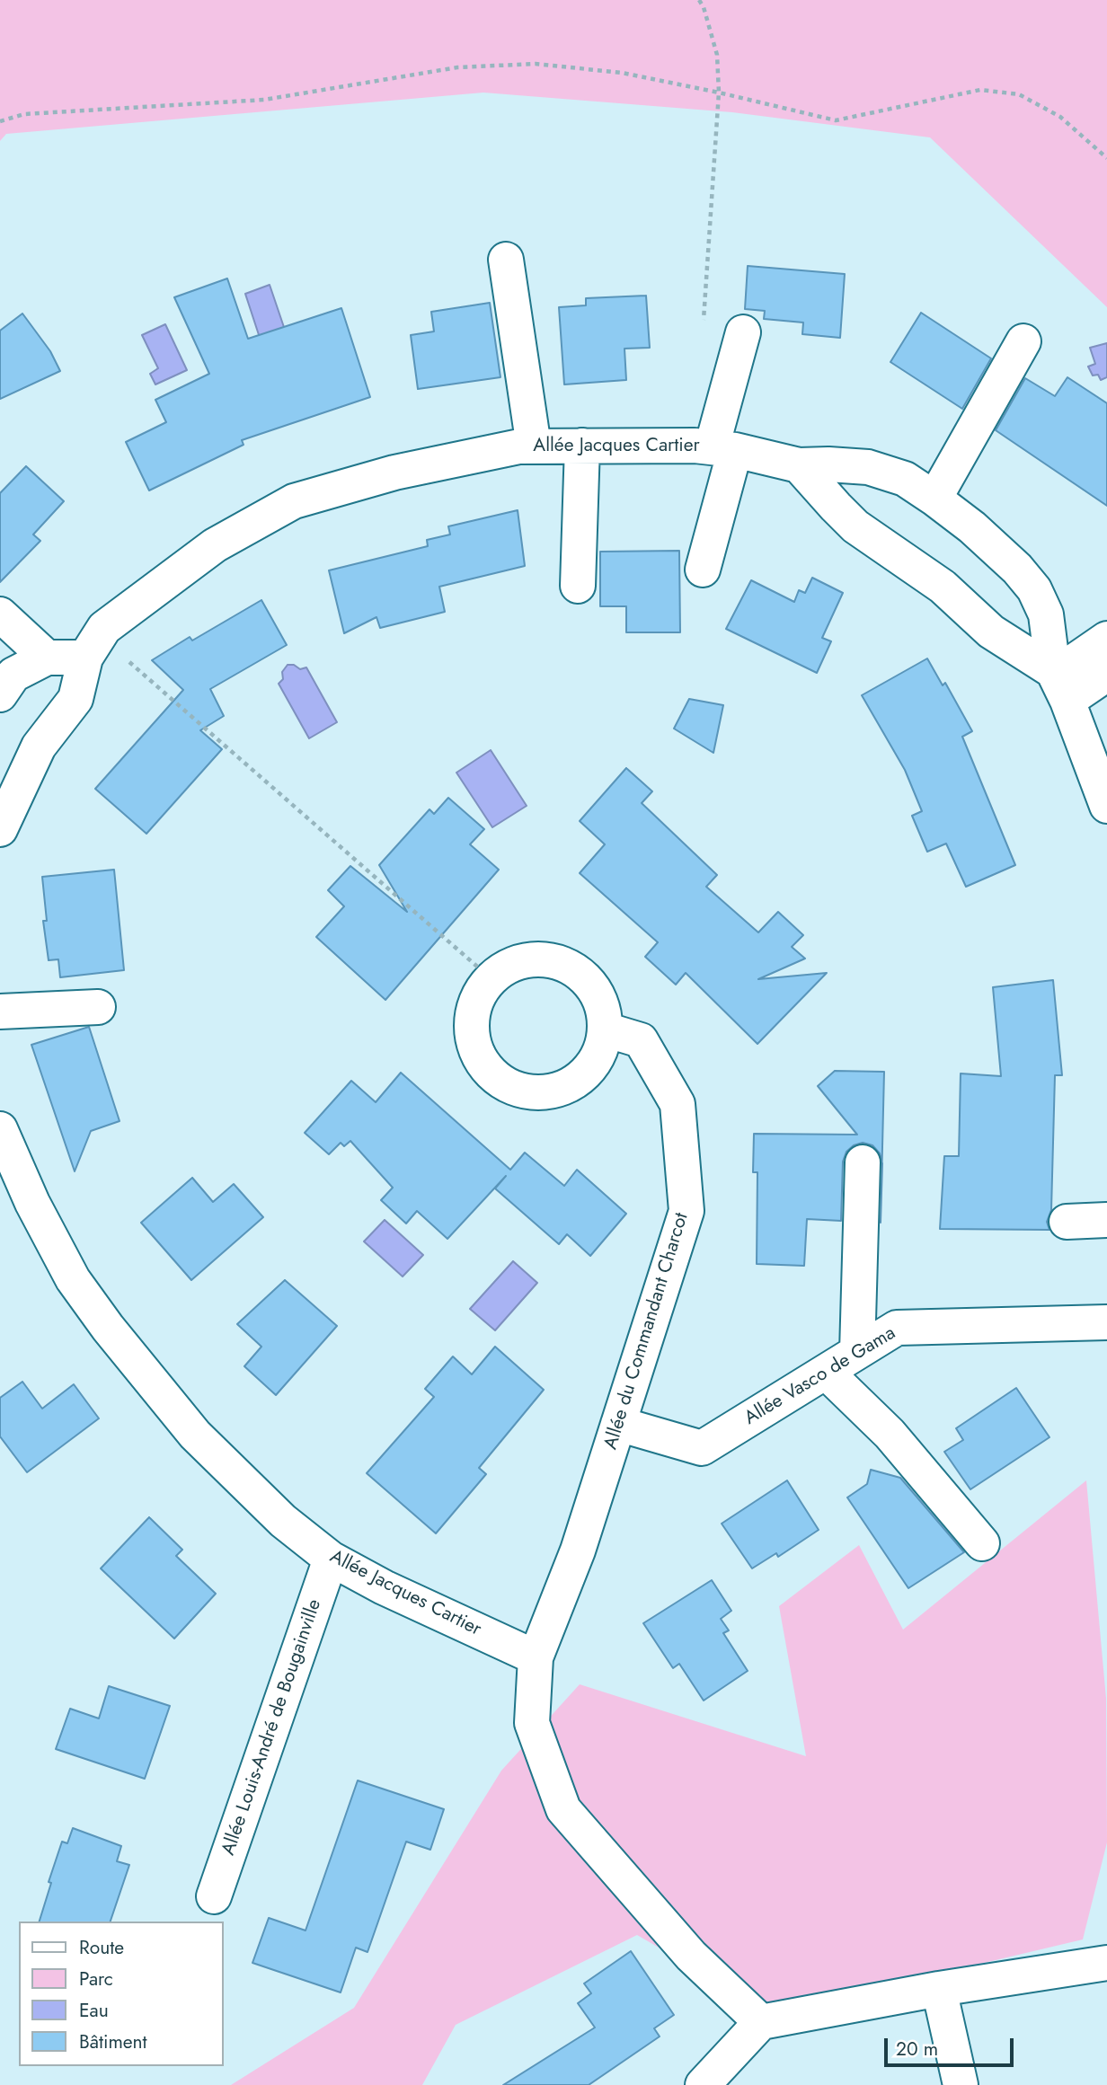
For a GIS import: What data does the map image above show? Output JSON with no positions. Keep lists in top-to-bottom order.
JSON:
{
  "streets": {
    "street": [
      "Allée Jacques Cartier",
      "Allée du Commandant Charcot",
      "Allée Vasco de Gama",
      "Allée Louis-André de Bougainville"
    ]
  },
  "crossings": [
    ["Allée Jacques Cartier", "Allée du Commandant Charcot"],
    ["Allée Jacques Cartier", "Allée Louis-André de Bougainville"],
    ["Allée du Commandant Charcot", "Allée Vasco de Gama"]
  ],
  "legend": [
    "Route",
    "Parc",
    "Eau",
    "Bâtiment"
  ],
  "scale_bar": "20 m"
}
